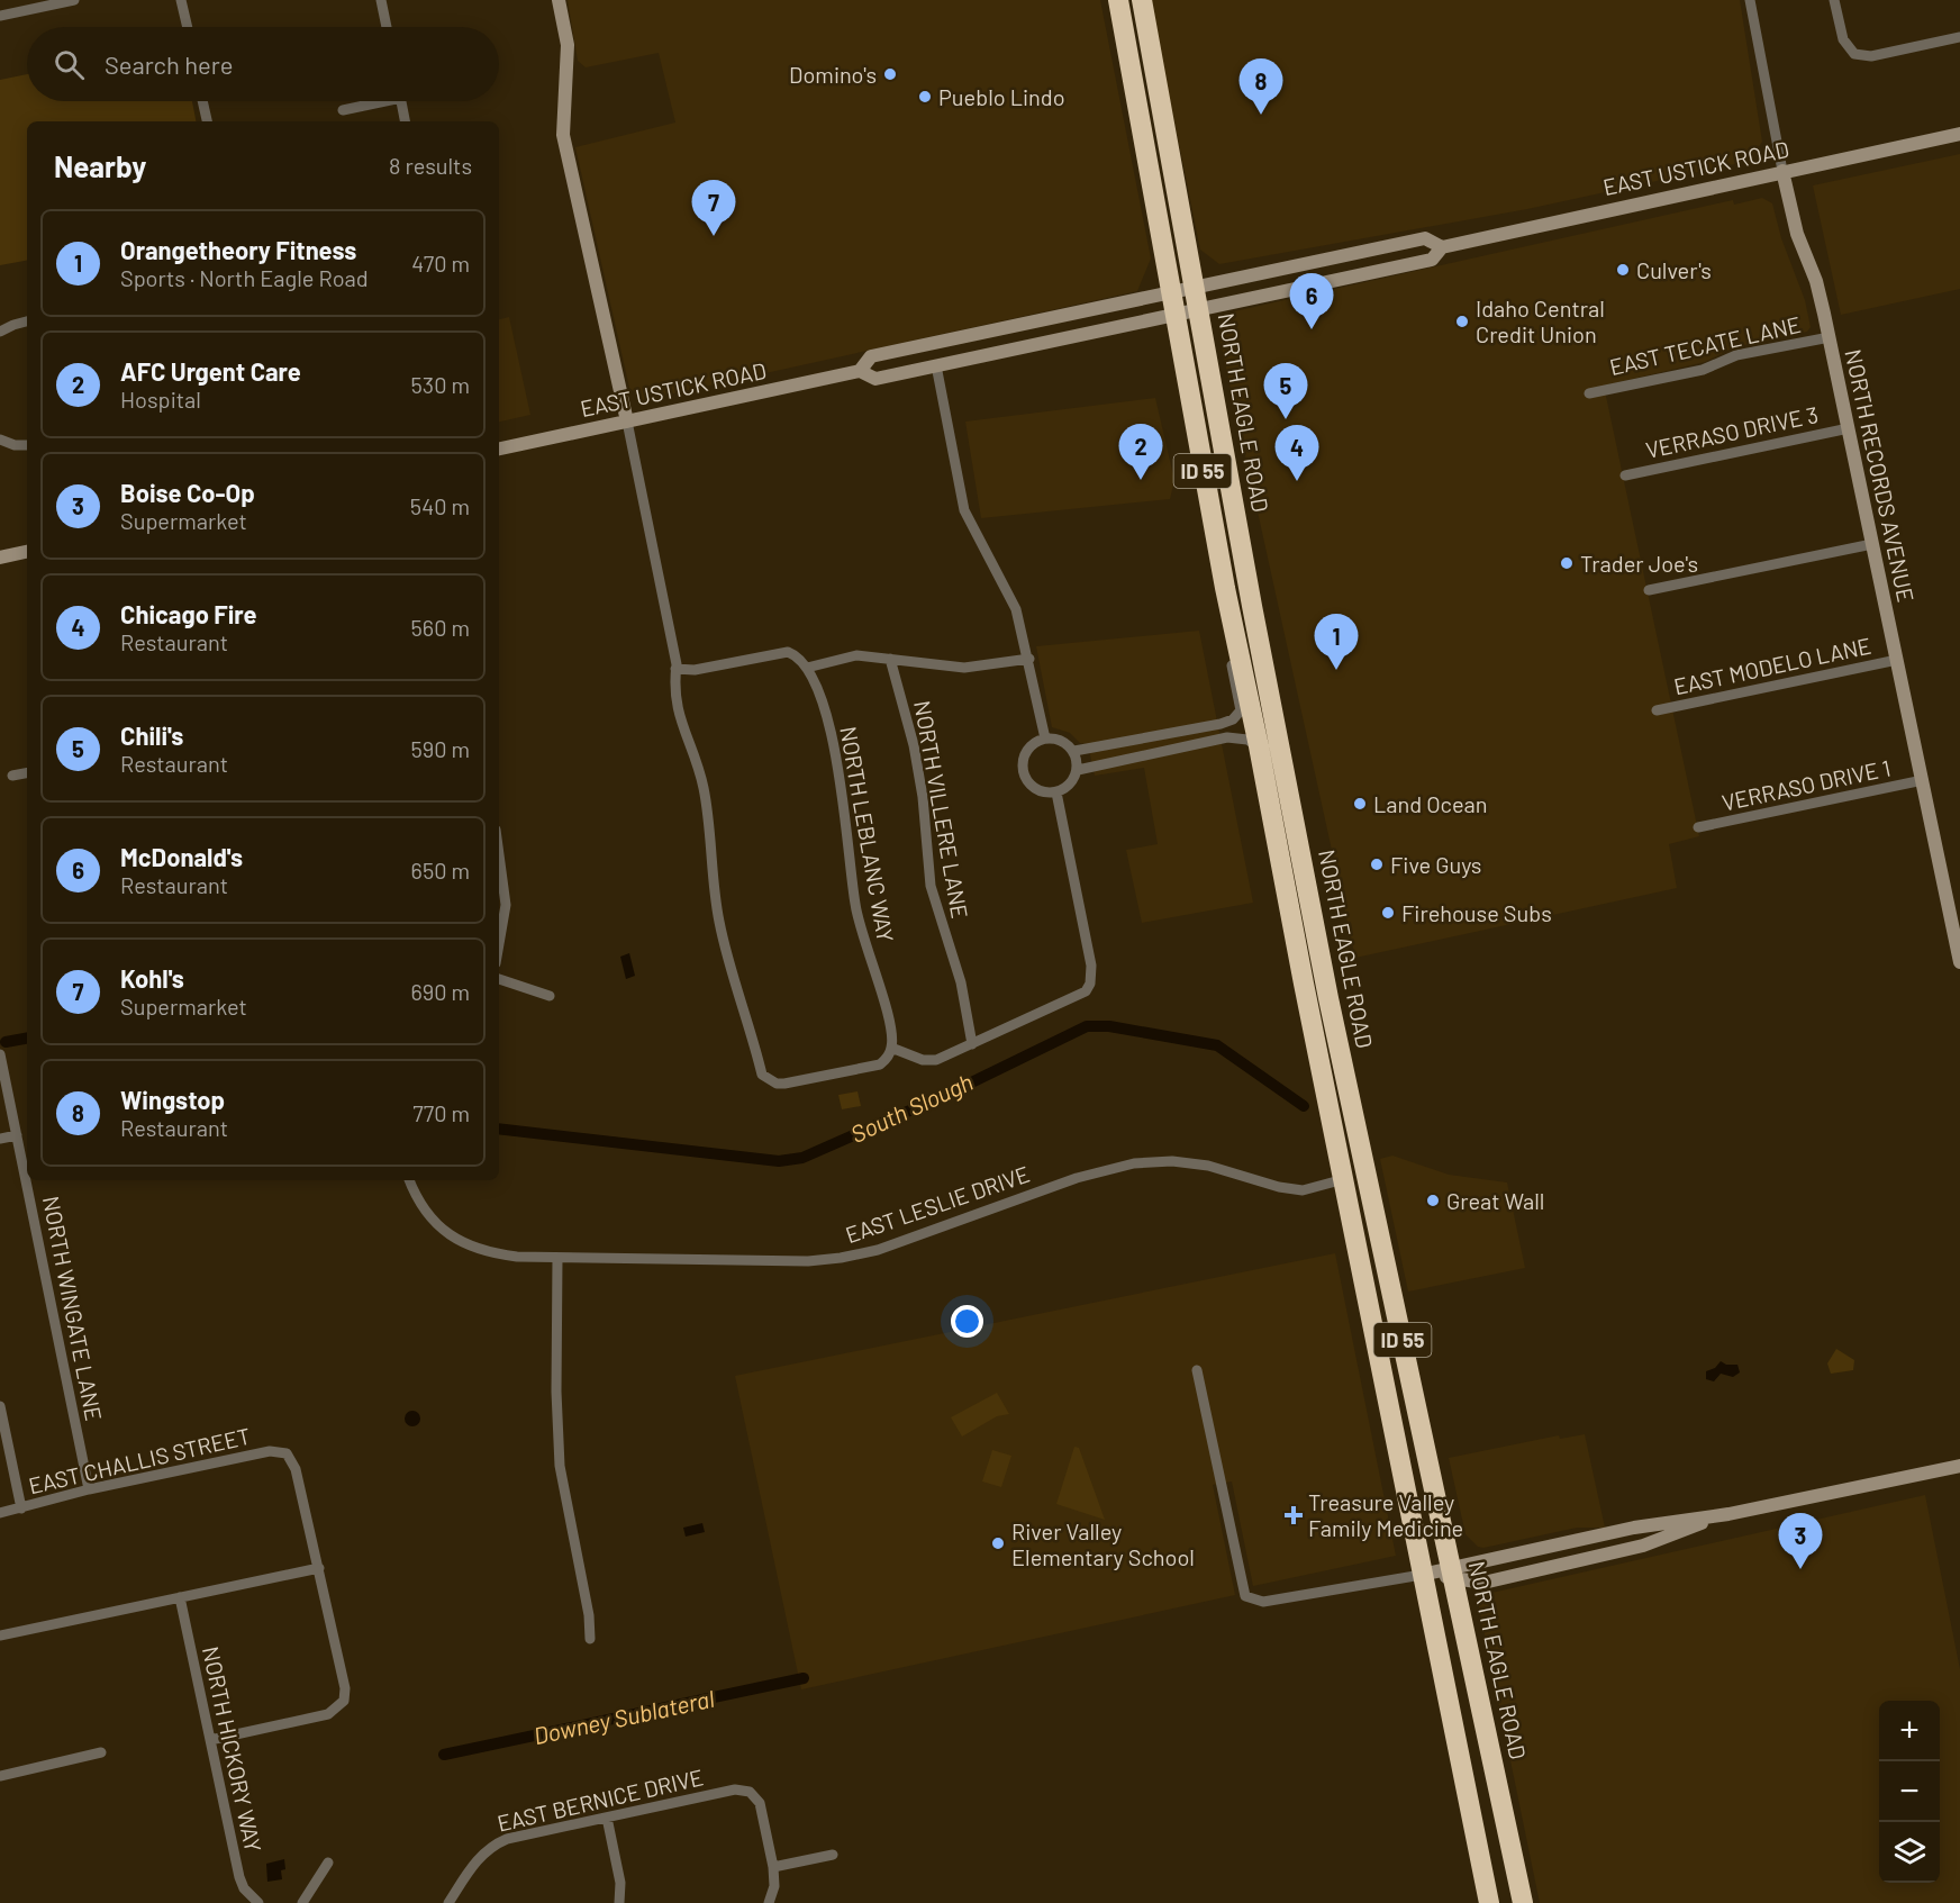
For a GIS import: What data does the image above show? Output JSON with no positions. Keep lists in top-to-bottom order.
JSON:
{
  "streets": {
    "highway": ["NORTH EAGLE ROAD", "ID 55"],
    "main road": ["EAST USTICK ROAD", "NORTH RECORDS AVENUE"],
    "street": [
      "EAST TECATE LANE",
      "VERRASO DRIVE 3",
      "EAST MODELO LANE",
      "VERRASO DRIVE 1",
      "NORTH VILLERE LANE",
      "NORTH LEBLANC WAY",
      "EAST LESLIE DRIVE",
      "NORTH WINGATE LANE",
      "EAST CHALLIS STREET",
      "NORTH HICKORY WAY",
      "EAST BERNICE DRIVE"
    ]
  },
  "crossings": [
    ["EAST USTICK ROAD", "NORTH EAGLE ROAD"],
    ["EAST USTICK ROAD", "ID 55"],
    ["EAST USTICK ROAD", "NORTH RECORDS AVENUE"],
    ["EAST TECATE LANE", "NORTH RECORDS AVENUE"],
    ["VERRASO DRIVE 3", "NORTH RECORDS AVENUE"],
    ["ID 55", "EAST LESLIE DRIVE"],
    ["NORTH RECORDS AVENUE", "EAST MODELO LANE"],
    ["NORTH RECORDS AVENUE", "VERRASO DRIVE 1"],
    ["NORTH WINGATE LANE", "EAST CHALLIS STREET"]
  ],
  "water": ["South Slough", "Downey Sublateral"],
  "places": {
    "other": [
      "Domino's",
      "Pueblo Lindo",
      "Culver's",
      "Idaho Central Credit Union",
      "Trader Joe's",
      "Land Ocean",
      "Five Guys",
      "Firehouse Subs",
      "Great Wall",
      "River Valley Elementary School"
    ],
    "health": ["Treasure Valley Family Medicine"]
  },
  "page": {
    "search": "Search here",
    "pins": [
      "8",
      "7",
      "6",
      "5",
      "2",
      "4",
      "1",
      "3"
    ],
    "heading": ["Nearby", "8 results"],
    "list": [
      {
        "mark": "1",
        "name": "Orangetheory Fitness",
        "note": "Sports · North Eagle Road",
        "value": "470 m"
      },
      {
        "mark": "2",
        "name": "AFC Urgent Care",
        "note": "Hospital",
        "value": "530 m"
      },
      {
        "mark": "3",
        "name": "Boise Co-Op",
        "note": "Supermarket",
        "value": "540 m"
      },
      {
        "mark": "4",
        "name": "Chicago Fire",
        "note": "Restaurant",
        "value": "560 m"
      },
      {
        "mark": "5",
        "name": "Chili's",
        "note": "Restaurant",
        "value": "590 m"
      },
      {
        "mark": "6",
        "name": "McDonald's",
        "note": "Restaurant",
        "value": "650 m"
      },
      {
        "mark": "7",
        "name": "Kohl's",
        "note": "Supermarket",
        "value": "690 m"
      },
      {
        "mark": "8",
        "name": "Wingstop",
        "note": "Restaurant",
        "value": "770 m"
      }
    ],
    "map_buttons": ["+", "−"]
  }
}
